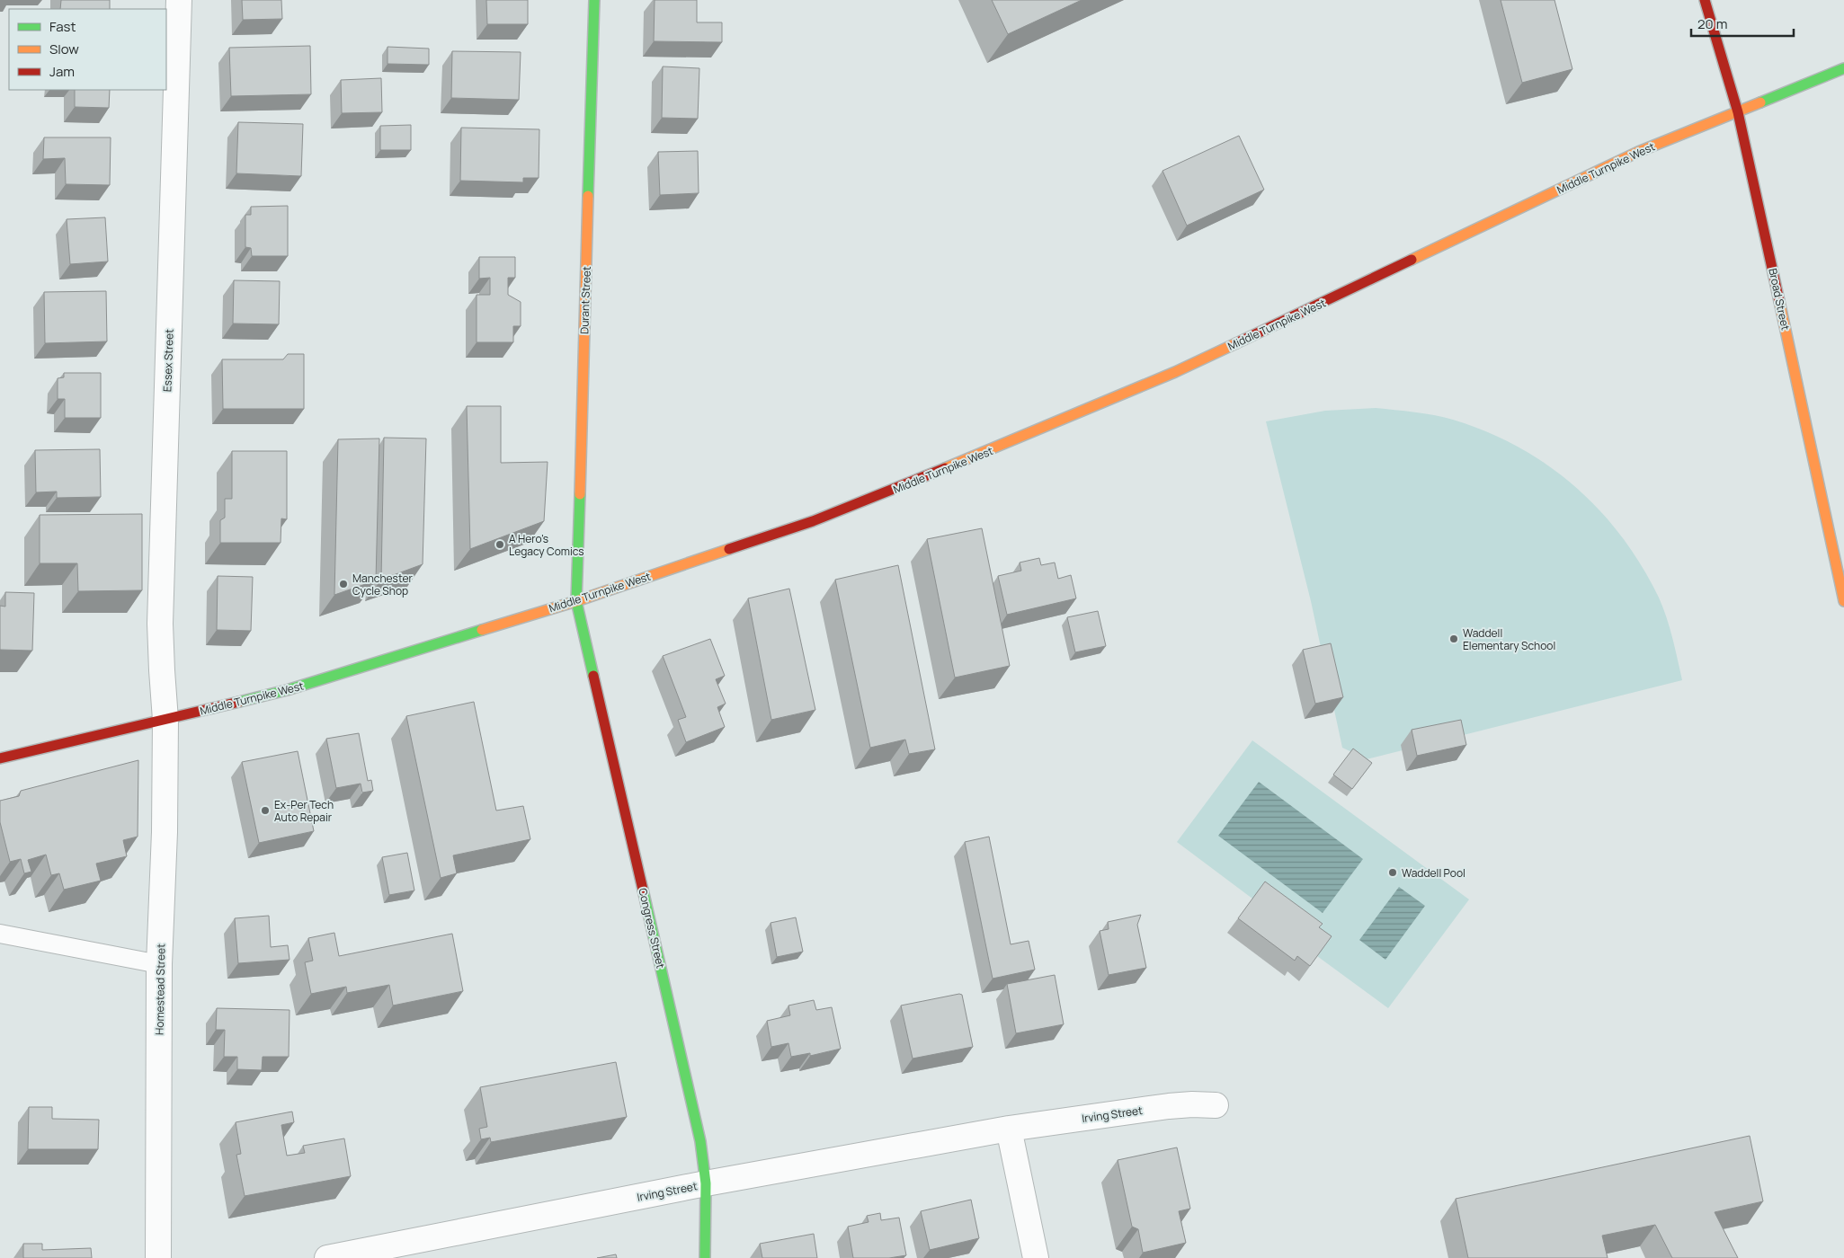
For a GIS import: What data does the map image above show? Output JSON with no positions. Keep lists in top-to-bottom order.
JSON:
{
  "streets": {
    "main road": [
      "Middle Turnpike West",
      "Broad Street",
      "Durant Street",
      "Congress Street"
    ],
    "street": ["Essex Street", "Homestead Street", "Irving Street"]
  },
  "crossings": [
    ["Middle Turnpike West", "Broad Street"],
    ["Middle Turnpike West", "Durant Street"],
    ["Middle Turnpike West", "Essex Street"],
    ["Middle Turnpike West", "Congress Street"],
    ["Middle Turnpike West", "Homestead Street"],
    ["Durant Street", "Congress Street"],
    ["Essex Street", "Homestead Street"],
    ["Congress Street", "Irving Street"]
  ],
  "places": [
    "A Hero's Legacy Comics",
    "Manchester Cycle Shop",
    "Waddell Elementary School",
    "Ex-Per Tech Auto Repair",
    "Waddell Pool"
  ],
  "legend": ["Fast", "Slow", "Jam"],
  "scale_bar": "20 m"
}
